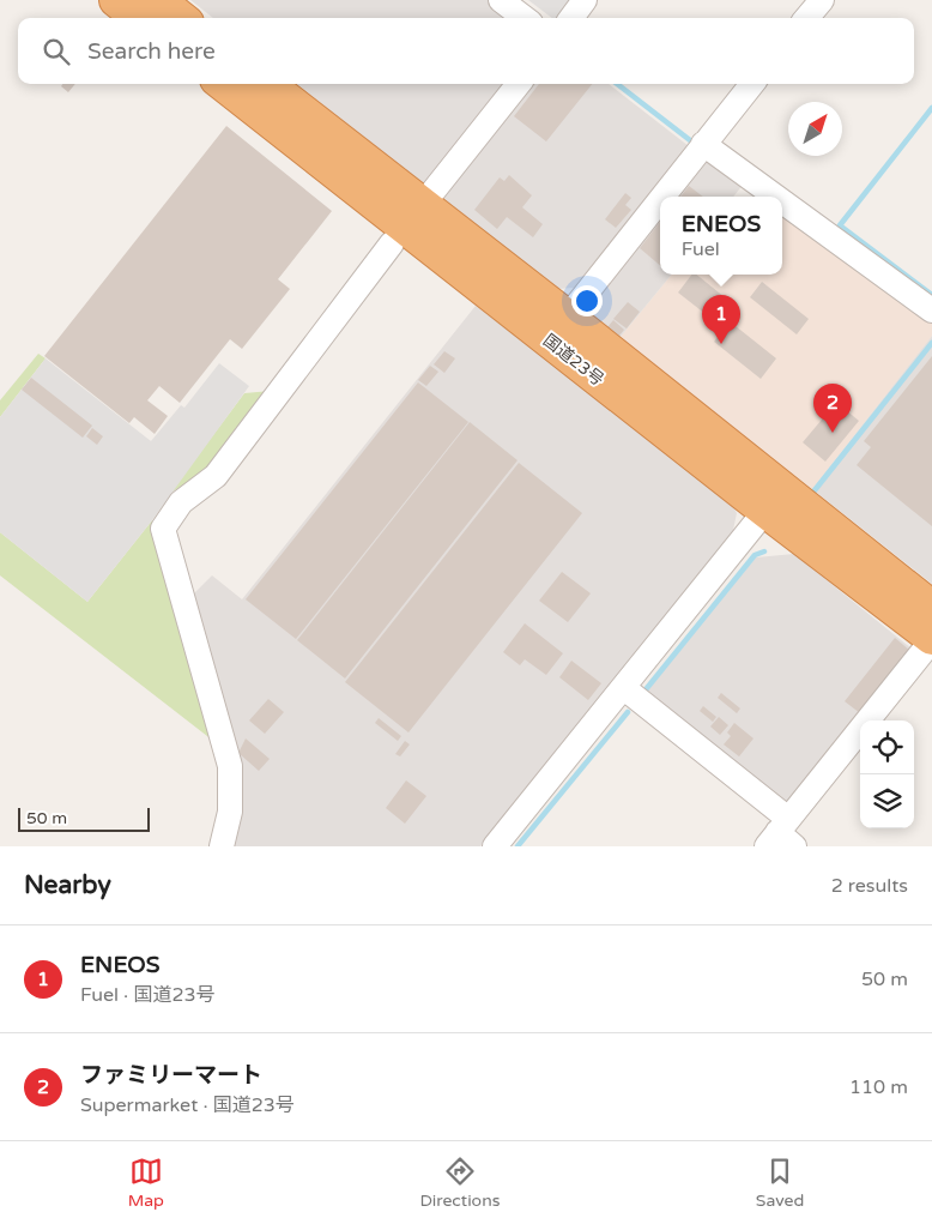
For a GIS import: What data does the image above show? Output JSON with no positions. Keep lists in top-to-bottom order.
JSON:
{
  "streets": {
    "highway": ["国道23号"]
  },
  "scale_bar": "50 m",
  "north": "top right",
  "page": {
    "search": "Search here",
    "popup": ["ENEOS", "Fuel"],
    "pins": ["1", "2"],
    "scale": "50 m",
    "heading": ["Nearby", "2 results"],
    "list": [
      {
        "mark": "1",
        "name": "ENEOS",
        "note": "Fuel · 国道23号",
        "value": "50 m"
      },
      {
        "mark": "2",
        "name": "ファミリーマート",
        "note": "Supermarket · 国道23号",
        "value": "110 m"
      }
    ],
    "nav": ["Map", "Directions", "Saved"]
  }
}
